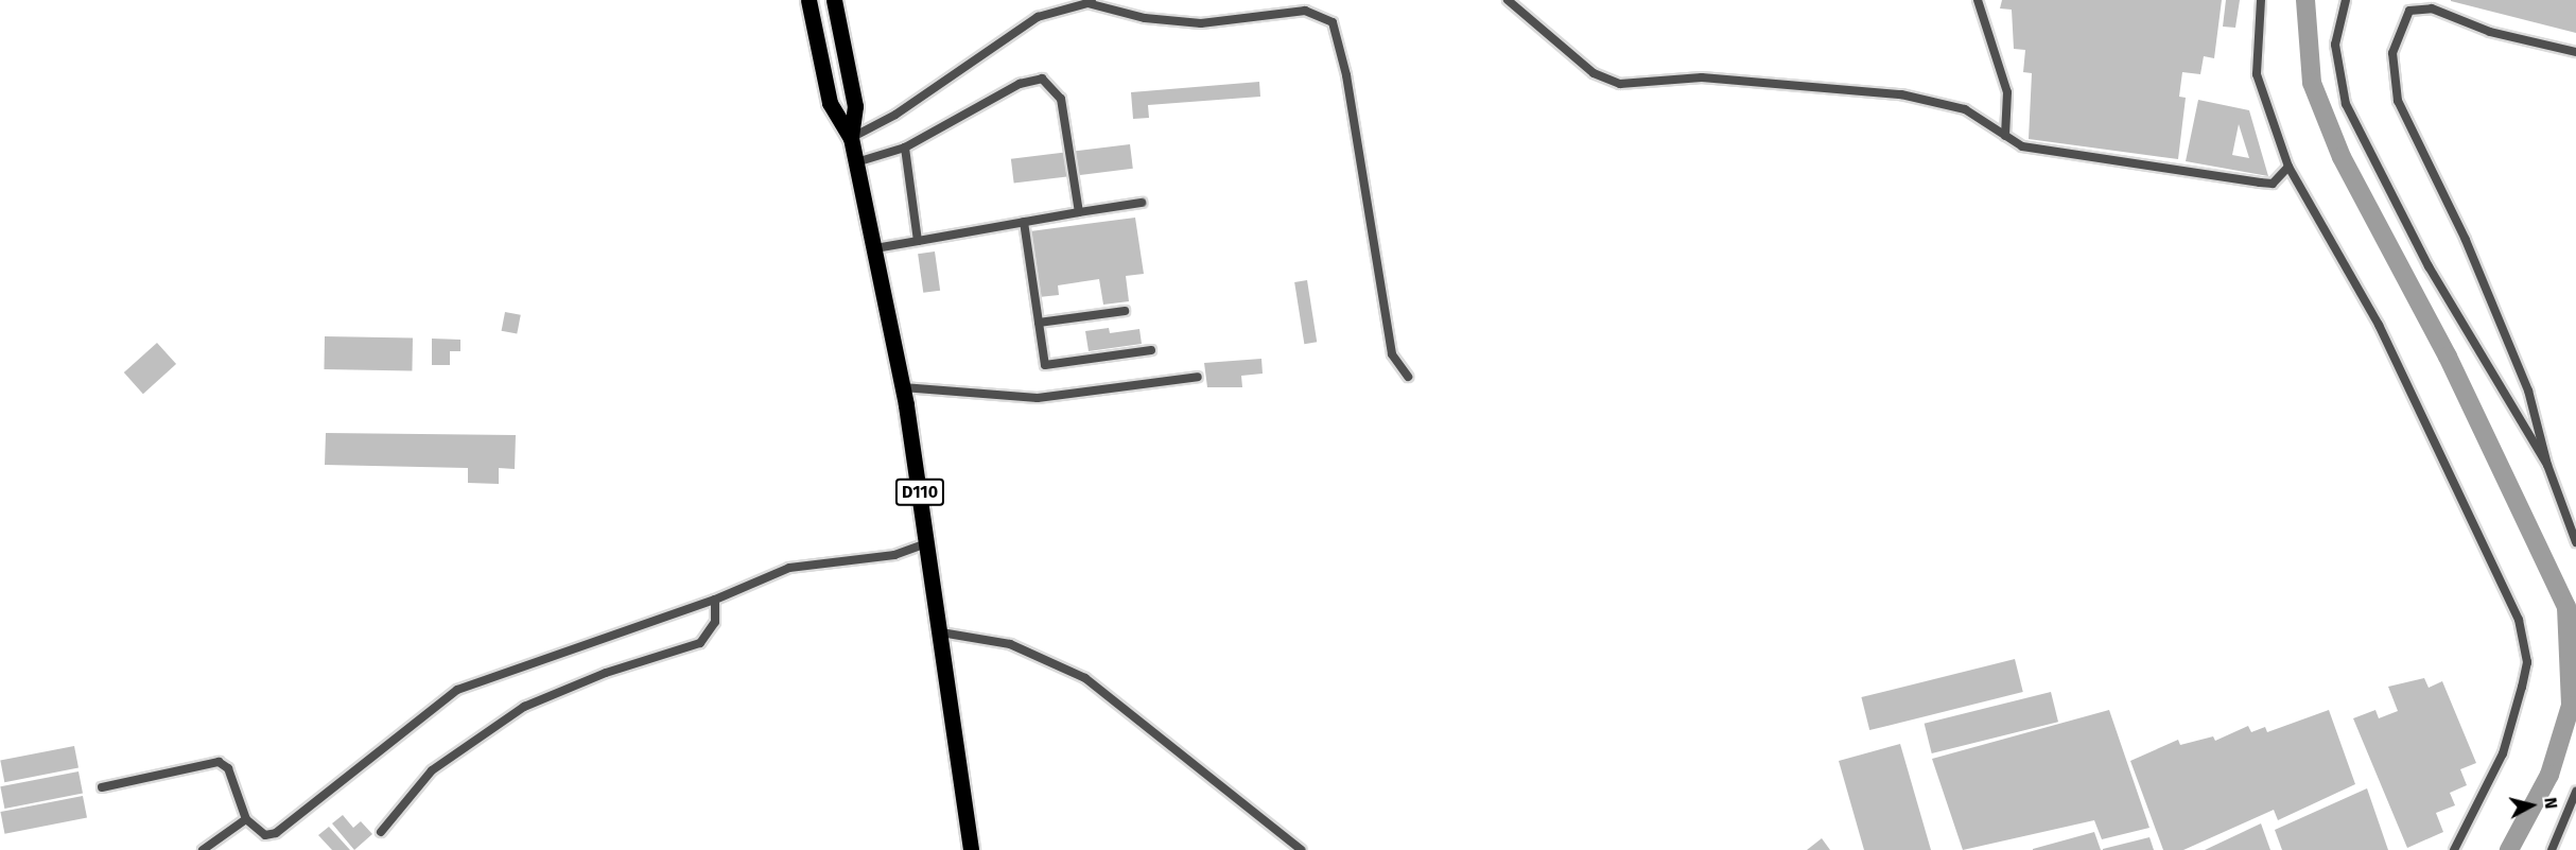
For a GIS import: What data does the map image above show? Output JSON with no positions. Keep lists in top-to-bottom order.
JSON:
{
  "streets": {
    "main road": ["D110"]
  },
  "north": "right"
}
